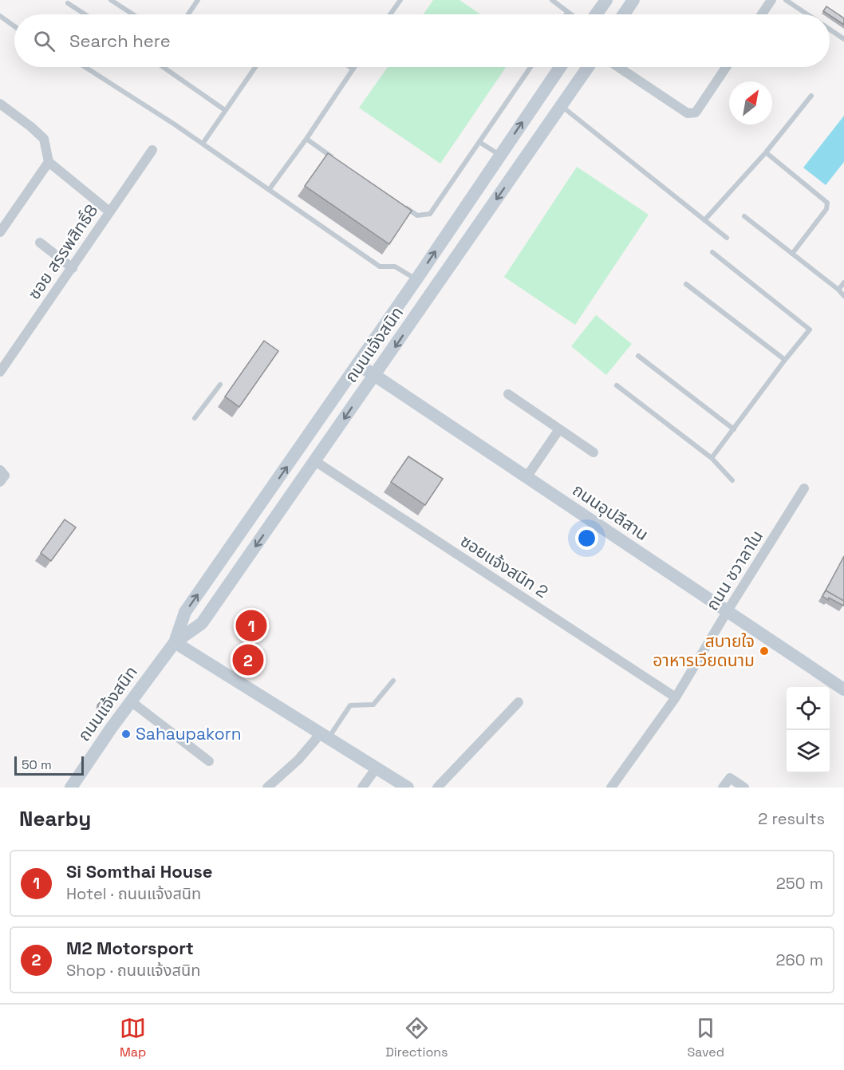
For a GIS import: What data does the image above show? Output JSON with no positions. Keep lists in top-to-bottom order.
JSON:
{
  "streets": {
    "main road": ["ถนนแจ้งสนิท", "ถนนอุปลีสาน"],
    "street": ["ซอย สรรพสิทธิ์8", "ซอยแจ้งสนิท 2", "ถนน ชวาลาใน"]
  },
  "crossings": [
    ["ถนนแจ้งสนิท", "ถนนอุปลีสาน"],
    ["ถนนแจ้งสนิท", "ซอยแจ้งสนิท 2"],
    ["ถนนอุปลีสาน", "ถนน ชวาลาใน"],
    ["ซอยแจ้งสนิท 2", "ถนน ชวาลาใน"]
  ],
  "places": ["สบายใจ อาหารเวียดนาม", "Sahaupakorn"],
  "scale_bar": "50 m",
  "north": "top right",
  "page": {
    "search": "Search here",
    "pins": ["1", "2"],
    "scale": "50 m",
    "heading": ["Nearby", "2 results"],
    "list": [
      {
        "mark": "1",
        "name": "Si Somthai House",
        "note": "Hotel · ถนนแจ้งสนิท",
        "value": "250 m"
      },
      {
        "mark": "2",
        "name": "M2 Motorsport",
        "note": "Shop · ถนนแจ้งสนิท",
        "value": "260 m"
      }
    ],
    "nav": ["Map", "Directions", "Saved"]
  }
}
